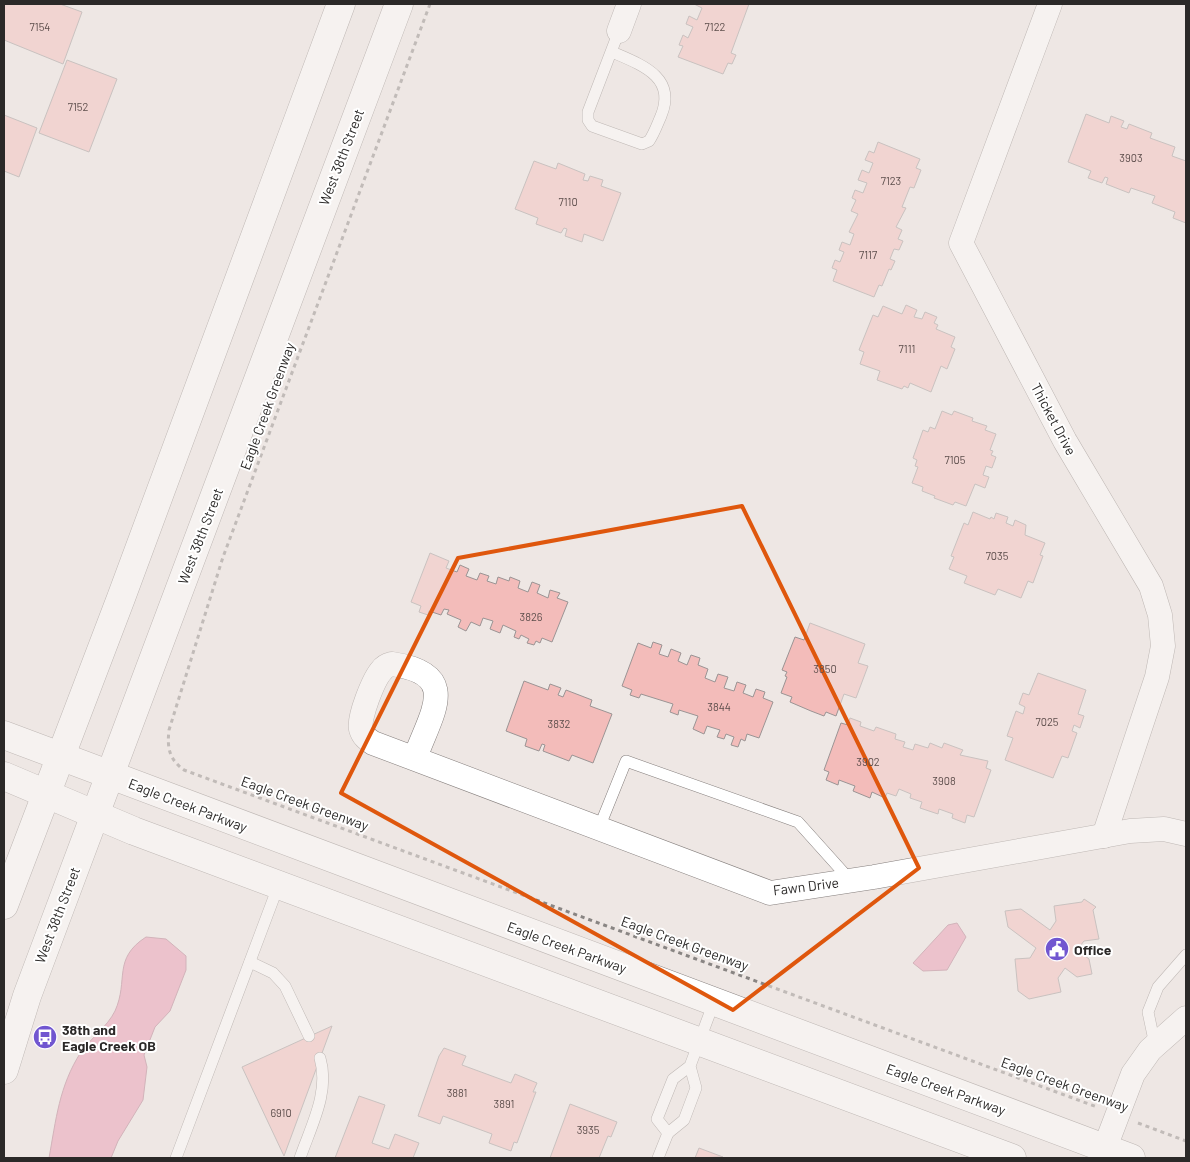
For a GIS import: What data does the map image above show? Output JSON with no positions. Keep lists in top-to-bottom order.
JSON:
{
  "streets": {
    "main road": ["West 38th Street", "Eagle Creek Parkway"],
    "street": ["Thicket Drive", "Fawn Drive"],
    "path": ["Eagle Creek Greenway"]
  },
  "crossings": [
    ["West 38th Street", "Eagle Creek Parkway"],
    ["Thicket Drive", "Fawn Drive"]
  ],
  "places": {
    "public building": ["Office"],
    "bus stop": ["38th and Eagle Creek OB"]
  },
  "house_numbers": [
    "7154",
    "7122",
    "7152",
    "3903",
    "7123",
    "7110",
    "7117",
    "7111",
    "7105",
    "7035",
    "3826",
    "3850",
    "3844",
    "7025",
    "3832",
    "3902",
    "3908",
    "3881",
    "3891",
    "6910",
    "3935"
  ]
}
